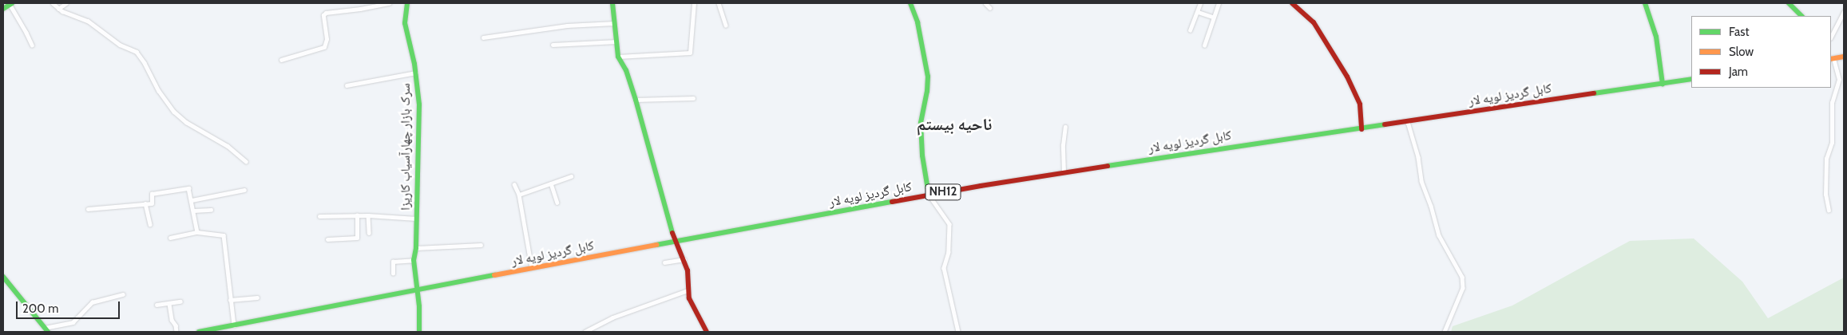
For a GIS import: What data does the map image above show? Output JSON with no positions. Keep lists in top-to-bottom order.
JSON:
{
  "streets": {
    "main road": ["کابل گردیز لویه لار", "سرک بازار چهارآسیاب کاریزا", "NH12"]
  },
  "crossings": [
    ["کابل گردیز لویه لار", "سرک بازار چهارآسیاب کاریزا"]
  ],
  "districts": ["ناحیه بیستم"],
  "legend": ["Fast", "Slow", "Jam"],
  "scale_bar": "200 m"
}
